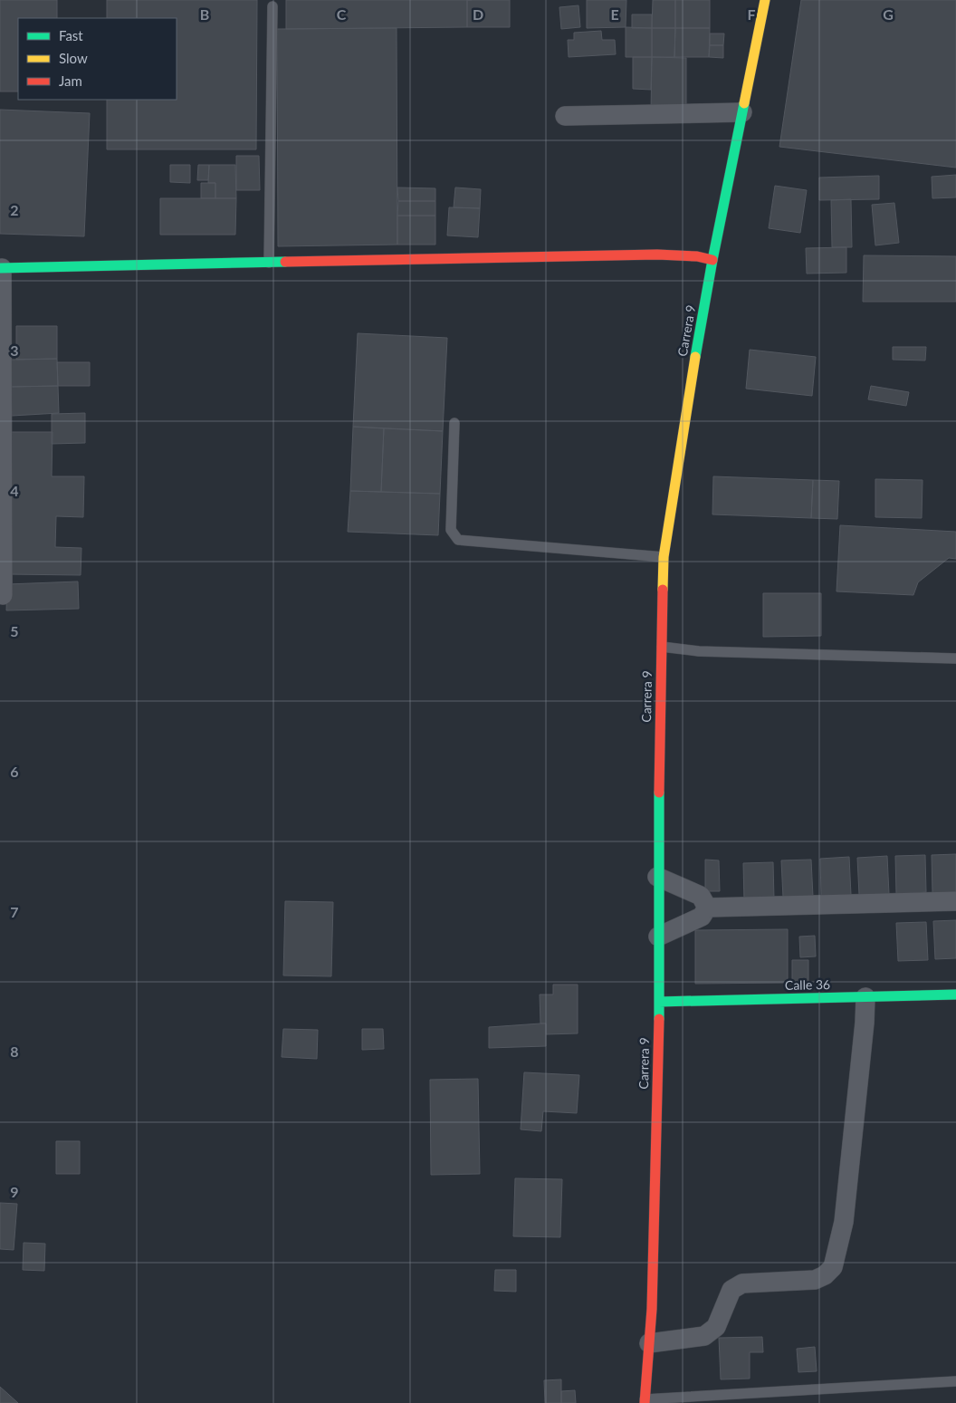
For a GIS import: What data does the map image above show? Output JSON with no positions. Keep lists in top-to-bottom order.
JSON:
{
  "streets": {
    "main road": ["Carrera 9", "Calle 36"]
  },
  "crossings": [
    ["Carrera 9", "Calle 36"]
  ],
  "legend": ["Fast", "Slow", "Jam"],
  "grid": {
    "columns": [
      "B",
      "C",
      "D",
      "E",
      "F",
      "G"
    ],
    "rows": [
      "2",
      "3",
      "4",
      "5",
      "6",
      "7",
      "8",
      "9"
    ]
  }
}
